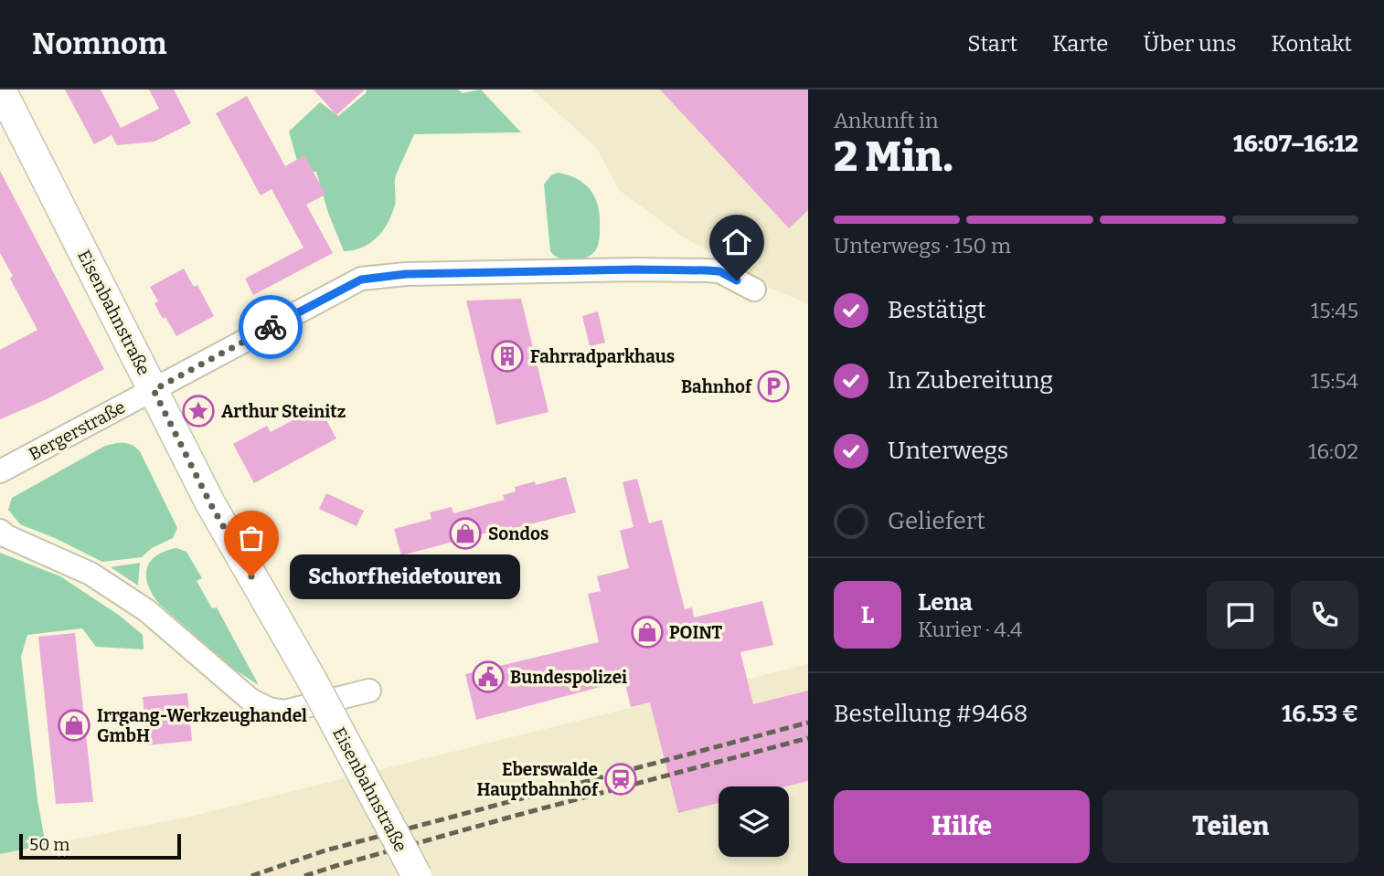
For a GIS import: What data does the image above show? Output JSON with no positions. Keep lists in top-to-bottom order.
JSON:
{
  "streets": {
    "main road": ["Eisenbahnstraße"],
    "street": ["Bergerstraße"]
  },
  "crossings": [
    ["Eisenbahnstraße", "Bergerstraße"]
  ],
  "places": {
    "building": ["Fahrradparkhaus"],
    "parking": ["Bahnhof"],
    "place": ["Arthur Steinitz"],
    "shop": ["Sondos", "POINT", "Irrgang-Werkzeughandel GmbH"],
    "other": ["Schorfheidetouren"],
    "public building": ["Bundespolizei"],
    "station": ["Eberswalde Hauptbahnhof"]
  },
  "scale_bar": "50 m",
  "page": {
    "header": "Nomnom",
    "nav": [
      "Start",
      "Karte",
      "Über uns",
      "Kontakt"
    ],
    "heading": ["2 Min.", "Ankunft in", "16:07–16:12"],
    "panel": [
      "Lena",
      "Kurier · 4.4",
      "Bestellung #9468",
      "16.53 €"
    ],
    "bar": "Unterwegs · 150 m",
    "list": [
      ["Bestätigt", "15:45"],
      ["In Zubereitung", "15:54"],
      ["Unterwegs", "16:02"],
      "Geliefert"
    ],
    "bubble": "Schorfheidetouren",
    "round": "L",
    "buttons": ["Hilfe", "Teilen"],
    "scale": "50 m"
  }
}
